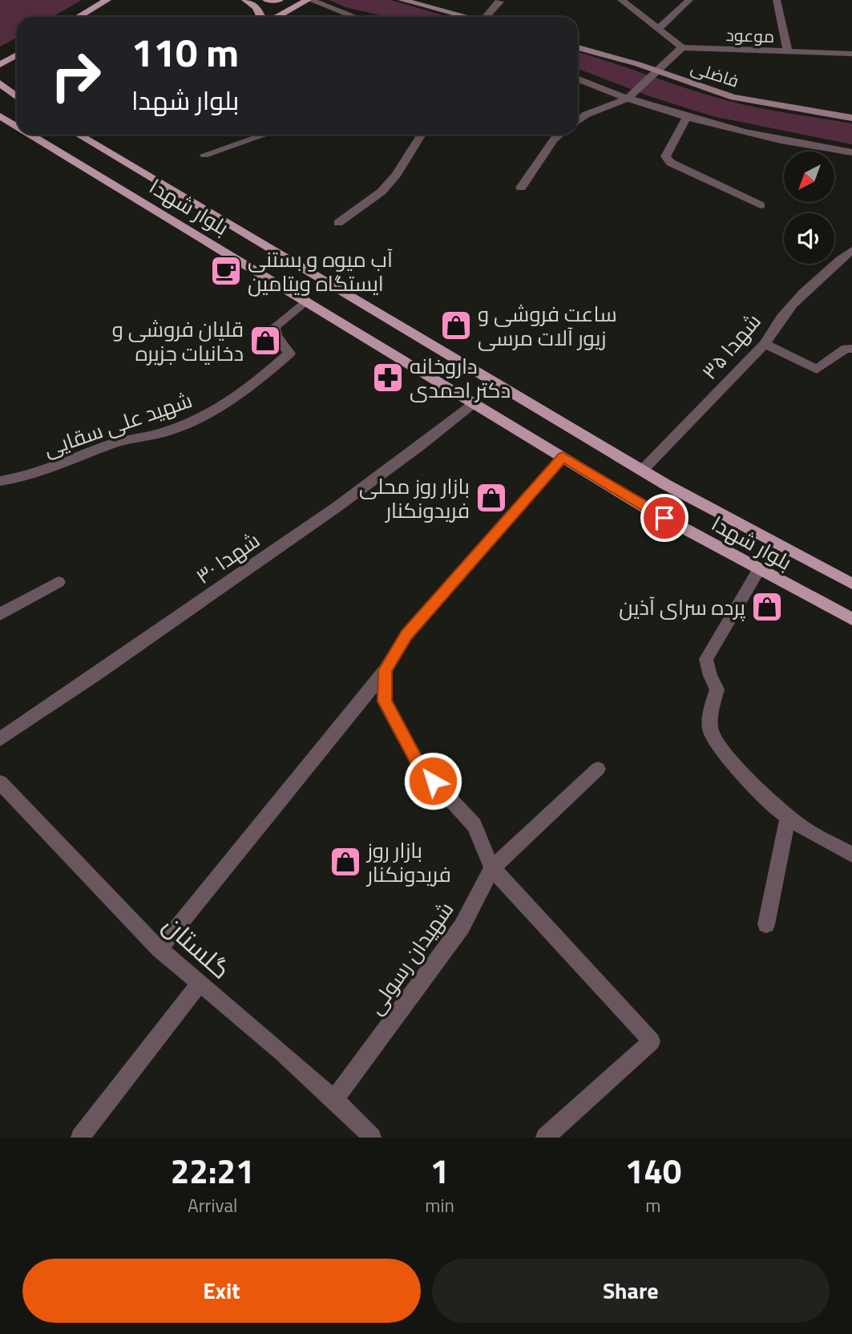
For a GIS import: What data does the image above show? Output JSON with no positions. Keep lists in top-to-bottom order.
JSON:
{
  "streets": {
    "main road": ["فاضلی", "بلوار شهدا"],
    "street": [
      "موعود",
      "شهدا ۳۵",
      "شهید علی سقایی",
      "شهدا ۳۰",
      "گلستان",
      "شهیدان رسولی"
    ]
  },
  "crossings": [
    ["بلوار شهدا", "شهدا ۳۵"],
    ["بلوار شهدا", "شهید علی سقایی"],
    ["بلوار شهدا", "شهدا ۳۰"],
    ["گلستان", "شهیدان رسولی"]
  ],
  "places": {
    "cafe": ["آب میوه و بستنی ایستگاه ویتامین"],
    "shop": [
      "ساعت فروشی و زیور آلات مرسی",
      "قلیان فروشی و دخانیات جزیره",
      "بازار روز محلی فریدونکنار",
      "پرده سرای آذین",
      "بازار روز فریدونکنار"
    ],
    "pharmacy": ["داروخانه دکتر احمدی"]
  },
  "north": "bottom left",
  "page": {
    "turn": ["110 m", "بلوار شهدا"],
    "eta": [
      "22:21",
      "Arrival",
      "1",
      "min",
      "140",
      "m"
    ],
    "buttons": ["Exit", "Share"]
  }
}
